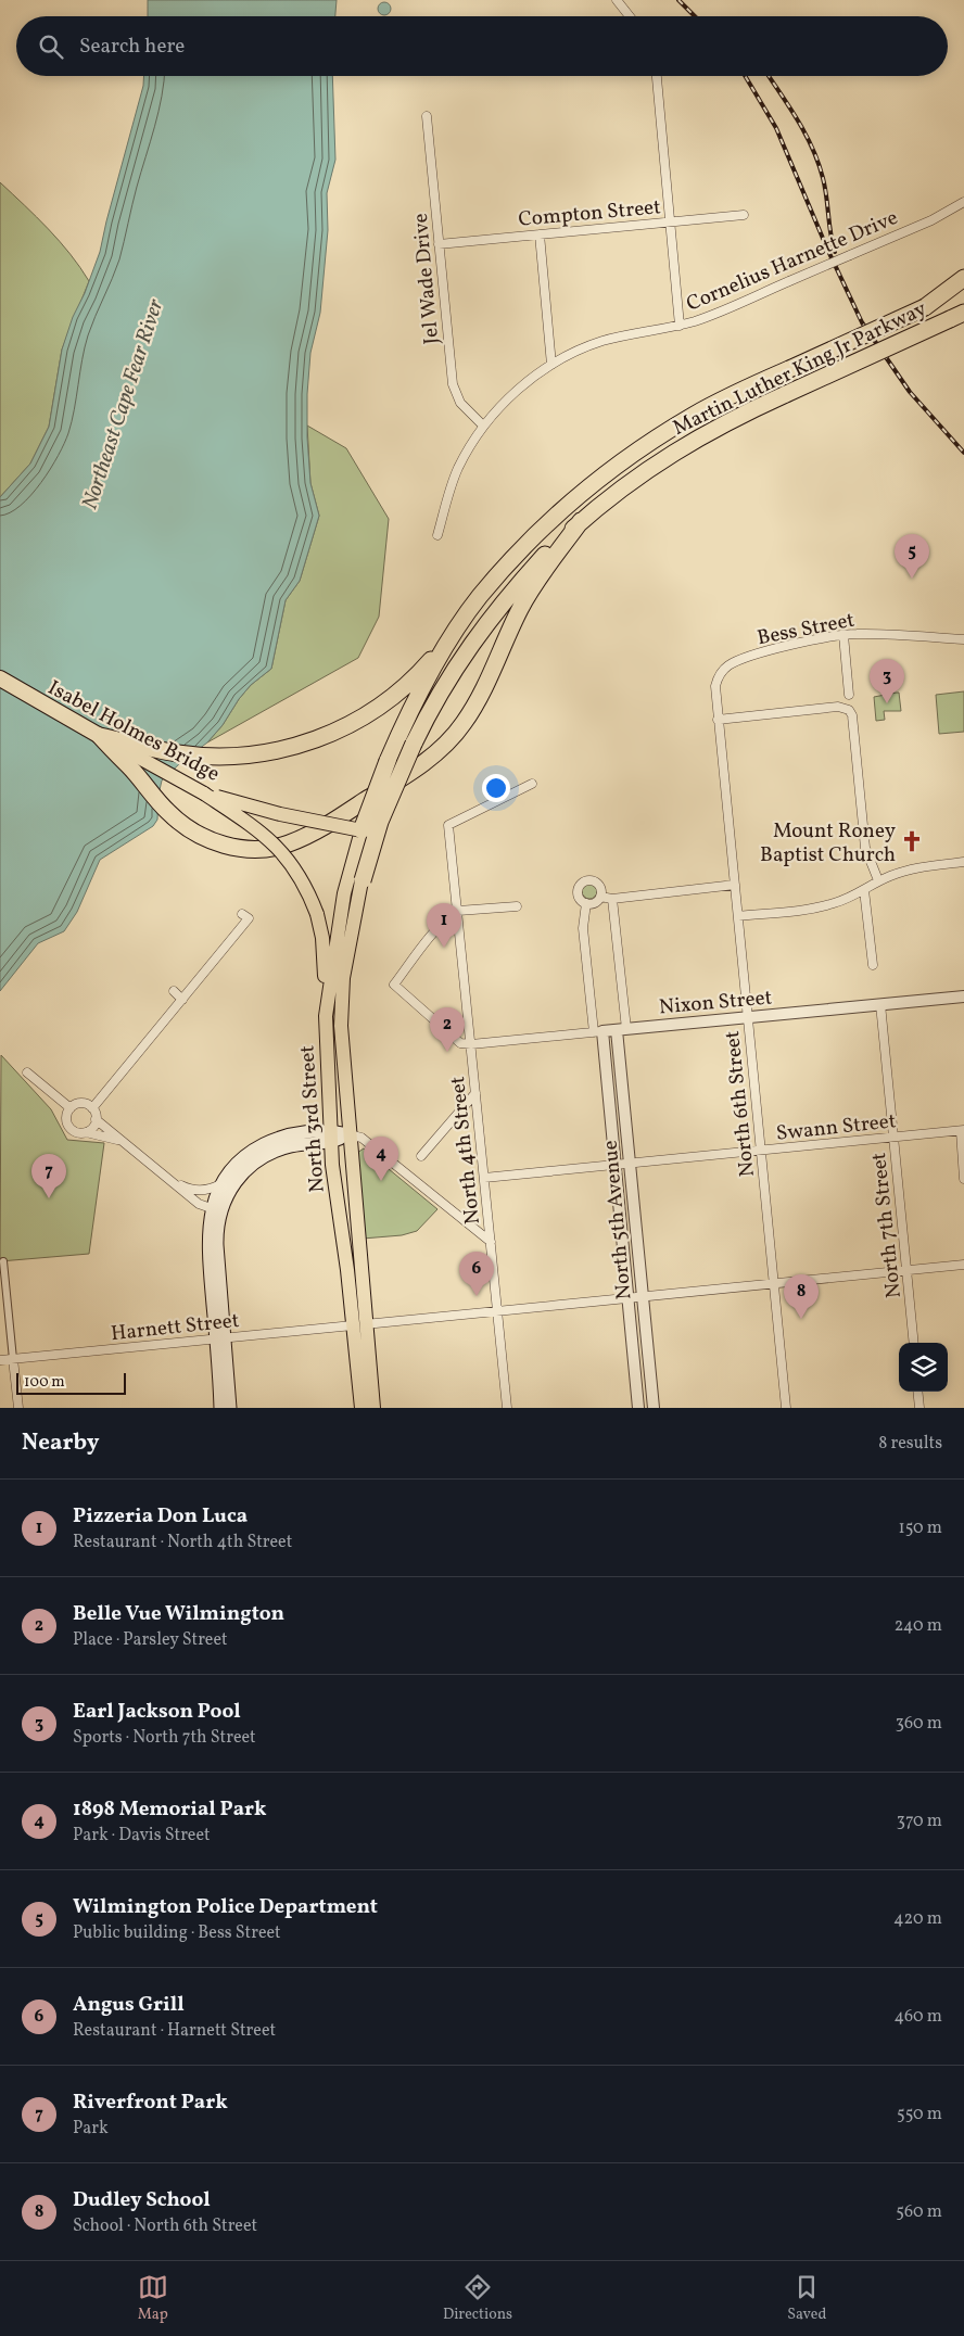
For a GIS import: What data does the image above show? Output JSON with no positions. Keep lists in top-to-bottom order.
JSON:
{
  "streets": {
    "highway": ["Martin Luther King Jr Parkway", "Isabel Holmes Bridge"],
    "main road": ["North 3rd Street"],
    "street": [
      "Compton Street",
      "Cornelius Harnette Drive",
      "Jel Wade Drive",
      "Bess Street",
      "Nixon Street",
      "North 6th Street",
      "Swann Street",
      "North 4th Street",
      "North 5th Avenue",
      "North 7th Street",
      "Harnett Street"
    ]
  },
  "crossings": [
    ["Compton Street", "Jel Wade Drive"],
    ["Cornelius Harnette Drive", "Jel Wade Drive"],
    ["Martin Luther King Jr Parkway", "Isabel Holmes Bridge"],
    ["Martin Luther King Jr Parkway", "North 3rd Street"],
    ["Bess Street", "North 6th Street"],
    ["Isabel Holmes Bridge", "North 3rd Street"],
    ["Nixon Street", "North 6th Street"],
    ["Nixon Street", "North 4th Street"],
    ["Nixon Street", "North 5th Avenue"],
    ["Nixon Street", "North 7th Street"],
    ["North 6th Street", "Swann Street"],
    ["North 6th Street", "Harnett Street"],
    ["North 3rd Street", "Harnett Street"],
    ["Swann Street", "North 4th Street"],
    ["Swann Street", "North 5th Avenue"],
    ["Swann Street", "North 7th Street"],
    ["North 4th Street", "Harnett Street"],
    ["North 5th Avenue", "Harnett Street"],
    ["North 7th Street", "Harnett Street"]
  ],
  "water": ["Northeast Cape Fear River"],
  "places": {
    "church": ["Mount Roney Baptist Church"]
  },
  "scale_bar": "100 m",
  "page": {
    "search": "Search here",
    "pins": [
      "5",
      "3",
      "1",
      "2",
      "4",
      "7",
      "6",
      "8"
    ],
    "scale": "100 m",
    "heading": ["Nearby", "8 results"],
    "list": [
      {
        "mark": "1",
        "name": "Pizzeria Don Luca",
        "note": "Restaurant · North 4th Street",
        "value": "150 m"
      },
      {
        "mark": "2",
        "name": "Belle Vue Wilmington",
        "note": "Place · Parsley Street",
        "value": "240 m"
      },
      {
        "mark": "3",
        "name": "Earl Jackson Pool",
        "note": "Sports · North 7th Street",
        "value": "360 m"
      },
      {
        "mark": "4",
        "name": "1898 Memorial Park",
        "note": "Park · Davis Street",
        "value": "370 m"
      },
      {
        "mark": "5",
        "name": "Wilmington Police Department",
        "note": "Public building · Bess Street",
        "value": "420 m"
      },
      {
        "mark": "6",
        "name": "Angus Grill",
        "note": "Restaurant · Harnett Street",
        "value": "460 m"
      },
      {
        "mark": "7",
        "name": "Riverfront Park",
        "note": "Park",
        "value": "550 m"
      },
      {
        "mark": "8",
        "name": "Dudley School",
        "note": "School · North 6th Street",
        "value": "560 m"
      }
    ],
    "nav": ["Map", "Directions", "Saved"]
  }
}
